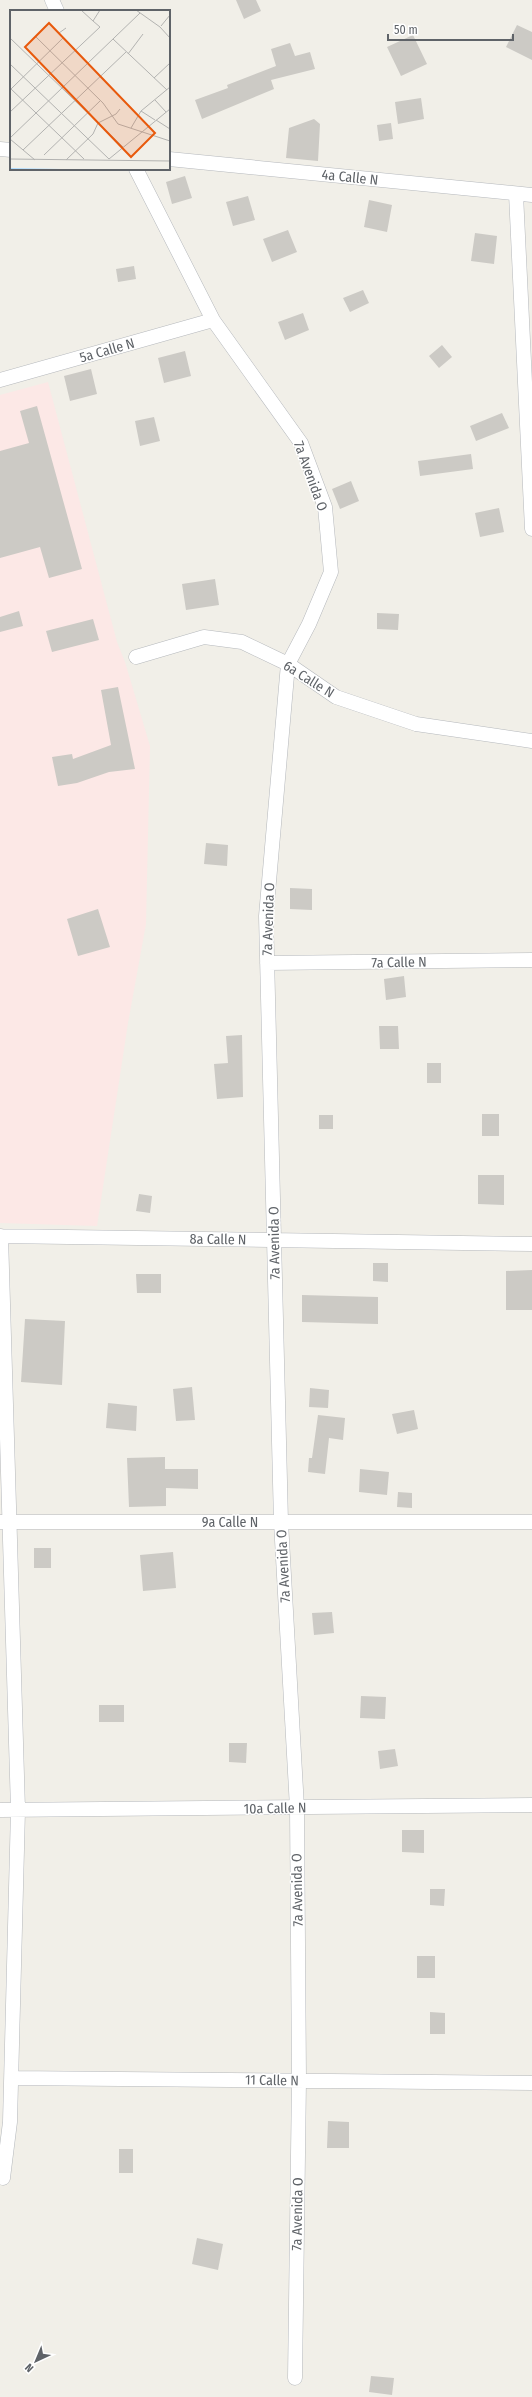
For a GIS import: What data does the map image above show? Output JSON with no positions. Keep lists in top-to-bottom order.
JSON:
{
  "streets": {
    "street": [
      "4a Calle N",
      "5a Calle N",
      "7a Avenida O",
      "6a Calle N",
      "7a Calle N",
      "8a Calle N",
      "9a Calle N",
      "10a Calle N",
      "11 Calle N"
    ]
  },
  "crossings": [
    ["5a Calle N", "7a Avenida O"],
    ["7a Avenida O", "6a Calle N"],
    ["7a Avenida O", "7a Calle N"],
    ["7a Avenida O", "8a Calle N"],
    ["7a Avenida O", "9a Calle N"],
    ["7a Avenida O", "10a Calle N"],
    ["7a Avenida O", "11 Calle N"]
  ],
  "scale_bar": "50 m",
  "north": "bottom left"
}
